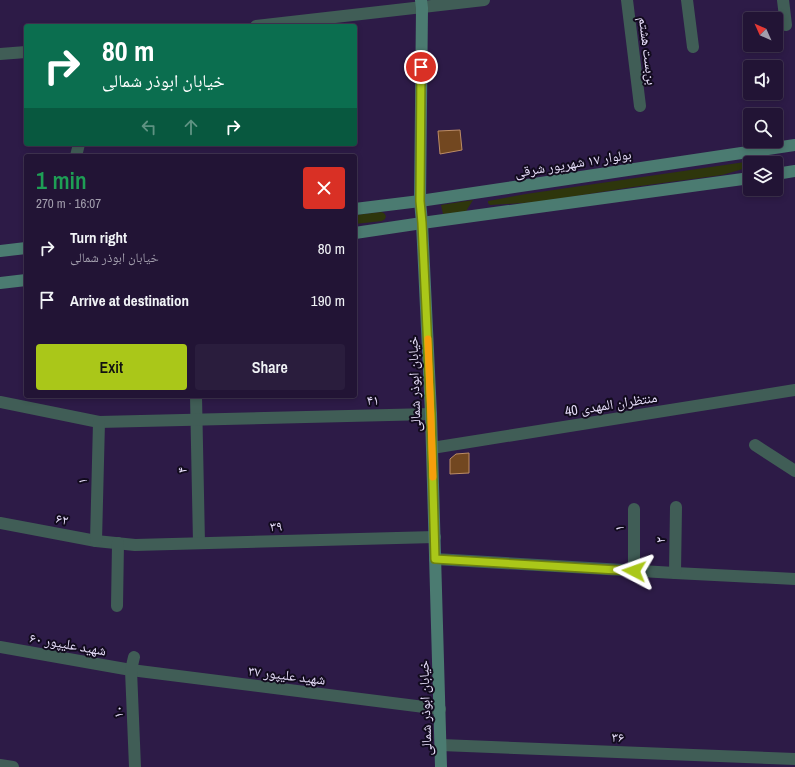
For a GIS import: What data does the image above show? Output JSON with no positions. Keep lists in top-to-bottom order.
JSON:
{
  "streets": {
    "street": [
      "بن‌بست هشتم",
      "بولوار ۱۷ شهریور شرقی",
      "خیابان ابوذر شمالی",
      "۴۱",
      "منتظران المهدی 40",
      "۴",
      "۱",
      "۶۲",
      "۳۹",
      "۲",
      "شهید علیپور ۶۰",
      "شهید علیپور ۳۷",
      "۱۰",
      "۳۶"
    ]
  },
  "crossings": [
    ["بولوار ۱۷ شهریور شرقی", "خیابان ابوذر شمالی"],
    ["خیابان ابوذر شمالی", "۴۱"],
    ["خیابان ابوذر شمالی", "منتظران المهدی 40"],
    ["خیابان ابوذر شمالی", "۳۹"],
    ["خیابان ابوذر شمالی", "شهید علیپور ۳۷"],
    ["خیابان ابوذر شمالی", "۳۶"],
    ["۴۱", "۴"],
    ["۴", "۳۹"],
    ["۱", "۶۲"],
    ["۶۲", "۳۹"],
    ["شهید علیپور ۶۰", "شهید علیپور ۳۷"],
    ["شهید علیپور ۶۰", "۱۰"],
    ["شهید علیپور ۳۷", "۱۰"]
  ],
  "north": "top left",
  "page": {
    "turn": ["80 m", "خیابان ابوذر شمالی"],
    "heading": ["1 min", "270 m · 16:07"],
    "list": [
      {
        "name": "Turn right",
        "note": "خیابان ابوذر شمالی",
        "value": "80 m"
      },
      {
        "name": "Arrive at destination",
        "value": "190 m"
      }
    ],
    "buttons": ["Exit", "Share"]
  }
}
